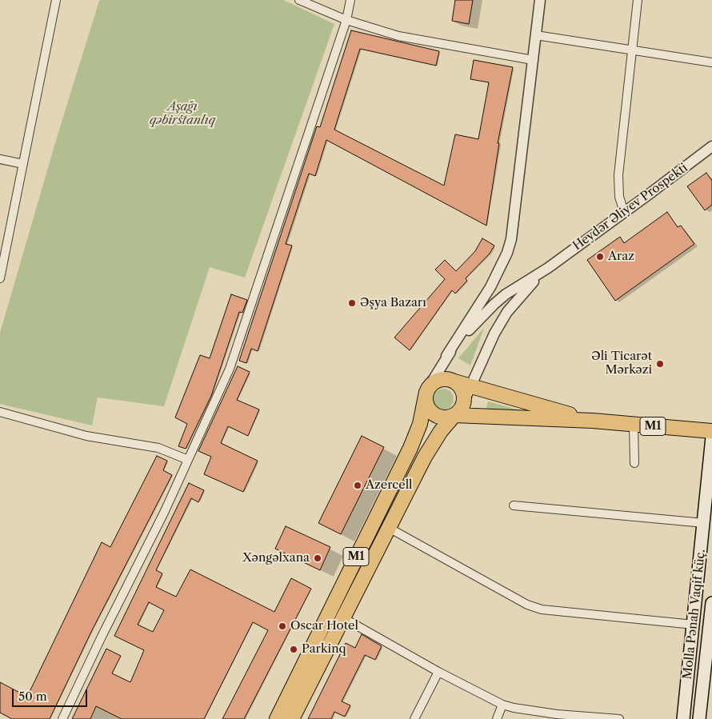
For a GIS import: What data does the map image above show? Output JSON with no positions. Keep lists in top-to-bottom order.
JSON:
{
  "streets": {
    "highway": ["Heydər Əliyev Prospekti", "M1"],
    "main road": ["Molla Pənah Vaqif küç."]
  },
  "parks": ["Aşağı qəbirstanlıq"],
  "places": [
    "Araz",
    "Əşya Bazarı",
    "Əli Ticarət Mərkəzi",
    "Azercell",
    "Xəngəlxana",
    "Oscar Hotel",
    "Parkinq"
  ],
  "scale_bar": "50 m"
}
